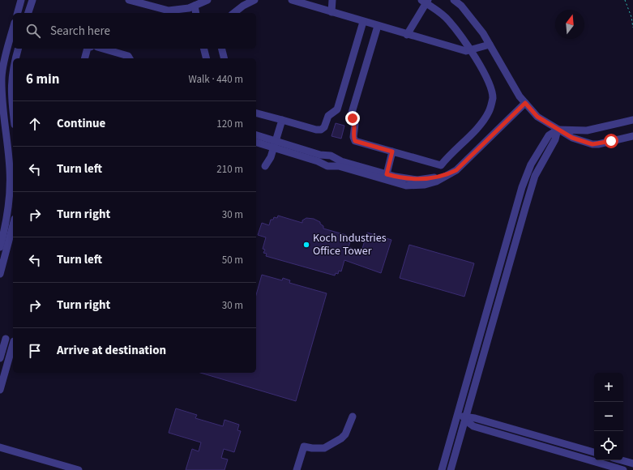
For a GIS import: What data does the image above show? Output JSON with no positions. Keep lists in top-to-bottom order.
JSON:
{
  "places": ["Koch Industries Office Tower"],
  "north": "top",
  "page": {
    "search": "Search here",
    "heading": ["6 min", "Walk · 440 m"],
    "list": [
      ["Continue", "120 m"],
      ["Turn left", "210 m"],
      ["Turn right", "30 m"],
      ["Turn left", "50 m"],
      ["Turn right", "30 m"],
      "Arrive at destination"
    ],
    "map_buttons": ["+", "−"]
  }
}
